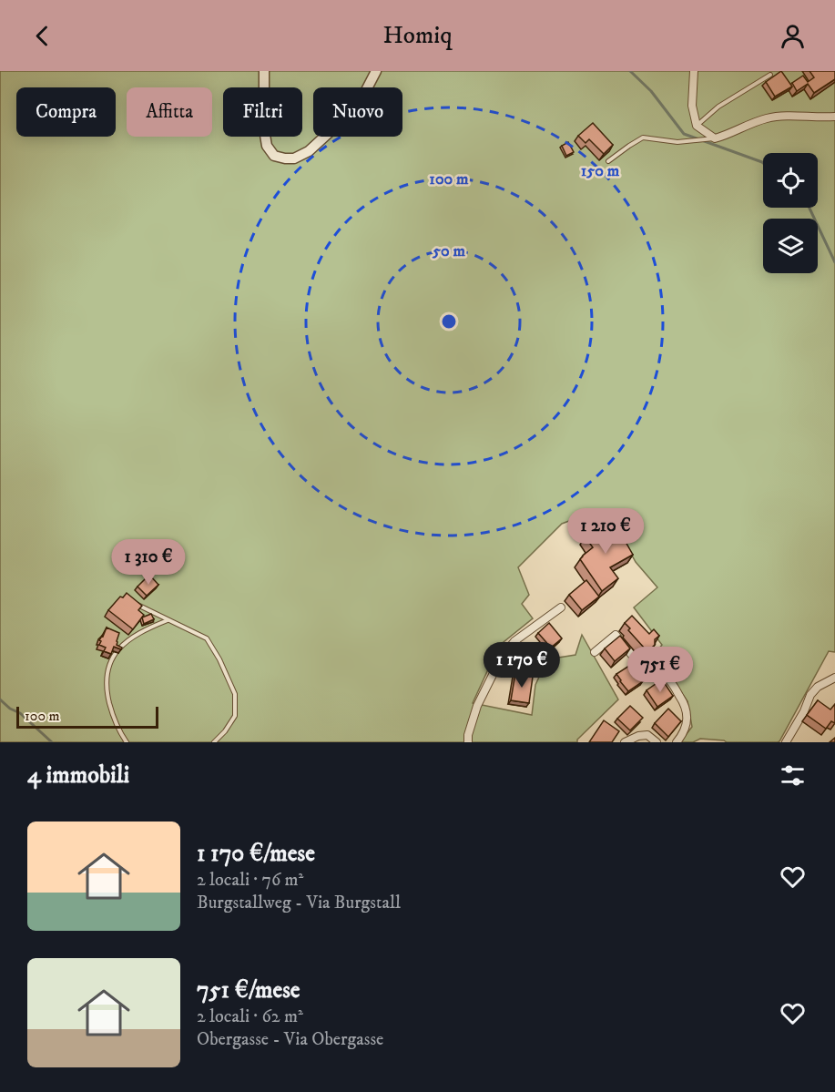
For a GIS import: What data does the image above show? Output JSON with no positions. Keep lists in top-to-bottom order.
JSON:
{
  "scale_bar": "100 m",
  "page": {
    "header": "Homiq",
    "chip": [
      "Compra",
      "Affitta",
      "Filtri",
      "Nuovo"
    ],
    "price": [
      "1 210 €",
      "1 310 €",
      "1 170 €",
      "751 €"
    ],
    "scale": "100 m",
    "heading": "4 immobili",
    "list": [
      {
        "name": "1 170 €/mese",
        "note": "2 locali · 76 m² · Burgstallweg - Via Burgstall"
      },
      {
        "name": "751 €/mese",
        "note": "2 locali · 62 m² · Obergasse - Via Obergasse"
      }
    ]
  },
  "rings": ["150 m", "100 m", "50 m"]
}
